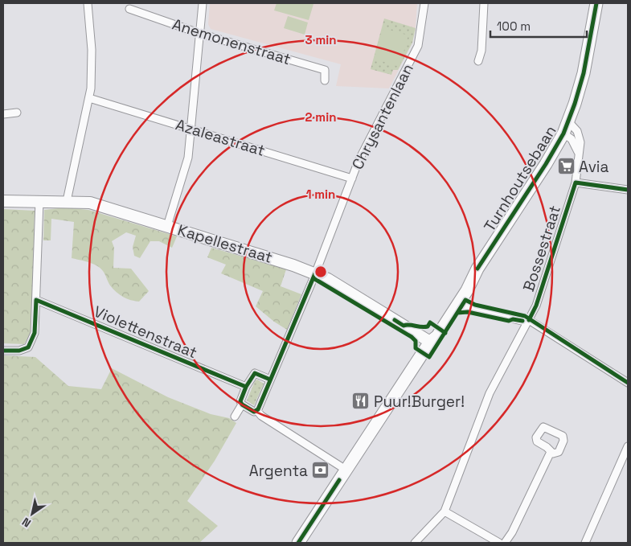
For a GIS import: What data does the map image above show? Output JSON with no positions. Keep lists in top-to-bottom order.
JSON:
{
  "streets": {
    "main road": ["Turnhoutsebaan"],
    "street": [
      "Anemonenstraat",
      "Chrysantenlaan",
      "Azaleastraat",
      "Kapellestraat",
      "Bossestraat",
      "Violettenstraat"
    ]
  },
  "crossings": [
    ["Chrysantenlaan", "Azaleastraat"],
    ["Chrysantenlaan", "Kapellestraat"],
    ["Turnhoutsebaan", "Kapellestraat"],
    ["Turnhoutsebaan", "Bossestraat"]
  ],
  "places": {
    "supermarket": ["Avia"],
    "restaurant": ["Puur!Burger!"],
    "bank": ["Argenta"]
  },
  "scale_bar": "100 m",
  "north": "bottom left",
  "rings": ["3 min", "2 min", "1 min"]
}
